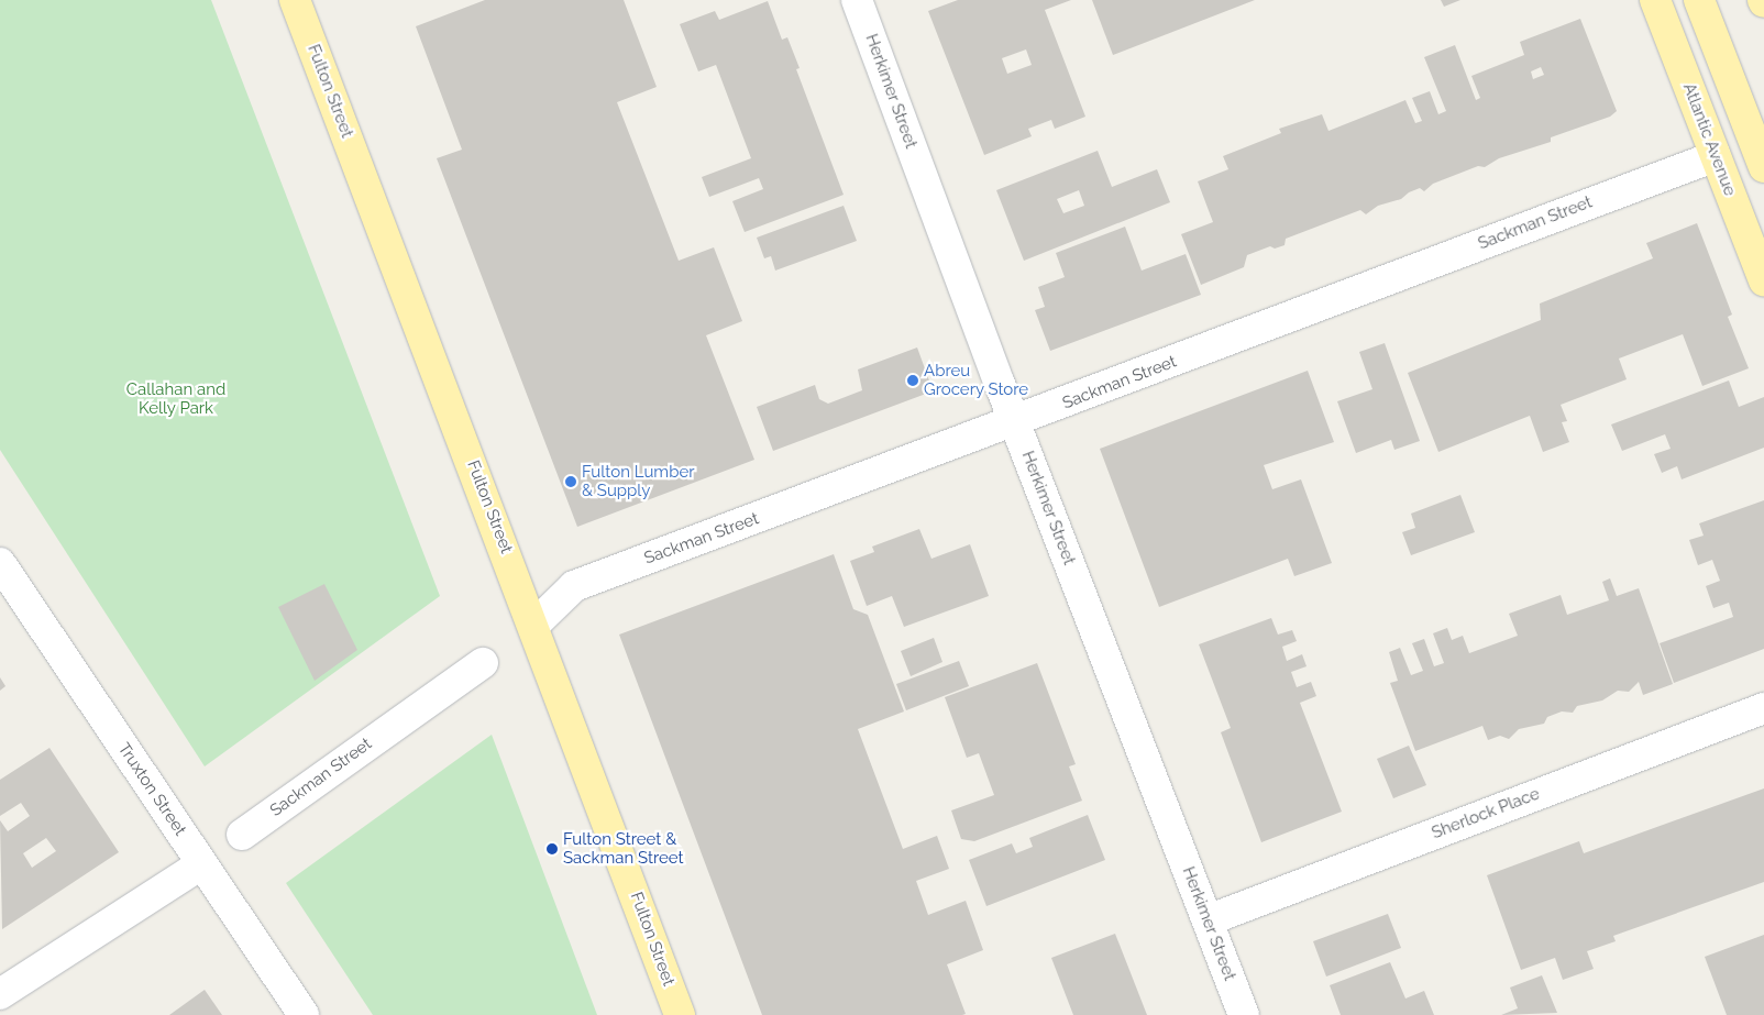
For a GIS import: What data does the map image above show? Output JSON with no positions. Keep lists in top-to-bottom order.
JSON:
{
  "streets": {
    "main road": ["Fulton Street", "Atlantic Avenue"],
    "street": [
      "Herkimer Street",
      "Sackman Street",
      "Truxton Street",
      "Sherlock Place"
    ]
  },
  "crossings": [
    ["Fulton Street", "Sackman Street"],
    ["Herkimer Street", "Sackman Street"],
    ["Herkimer Street", "Sherlock Place"],
    ["Atlantic Avenue", "Sackman Street"]
  ],
  "parks": ["Callahan and Kelly Park"],
  "places": ["Abreu Grocery Store", "Fulton Lumber & Supply", "Fulton Street & Sackman Street"]
}
